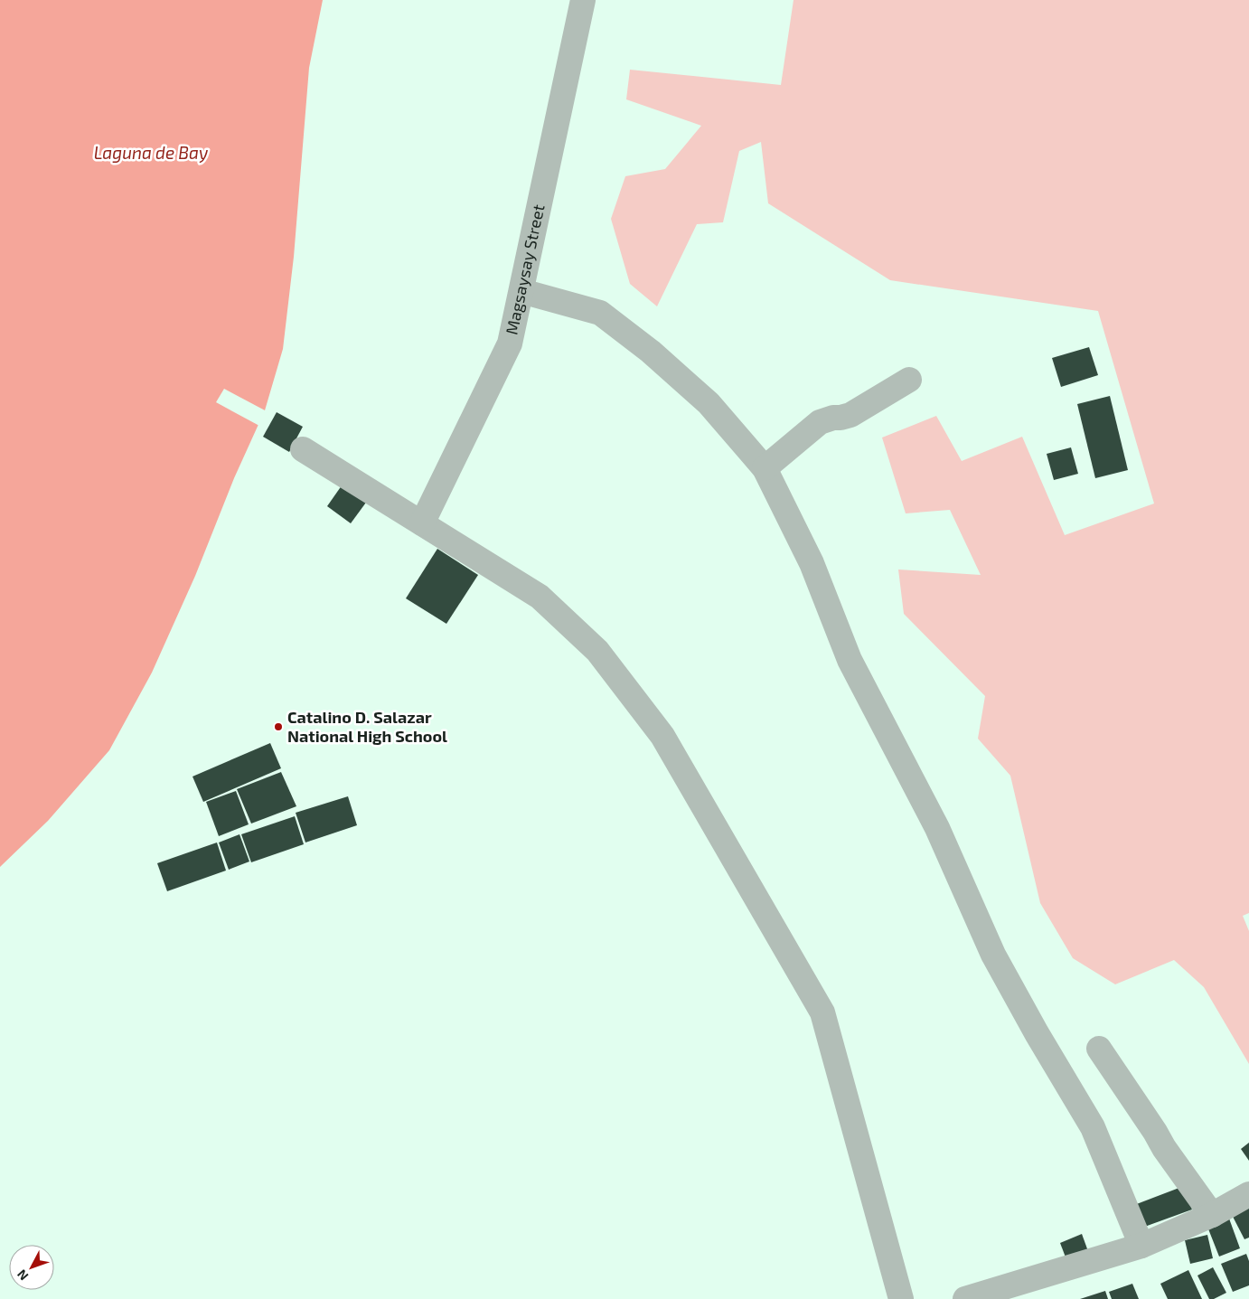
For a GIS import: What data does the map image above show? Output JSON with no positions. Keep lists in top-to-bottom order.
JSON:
{
  "streets": {
    "street": ["Magsaysay Street"]
  },
  "water": ["Laguna de Bay"],
  "places": ["Catalino D. Salazar National High School"],
  "north": "bottom left"
}
